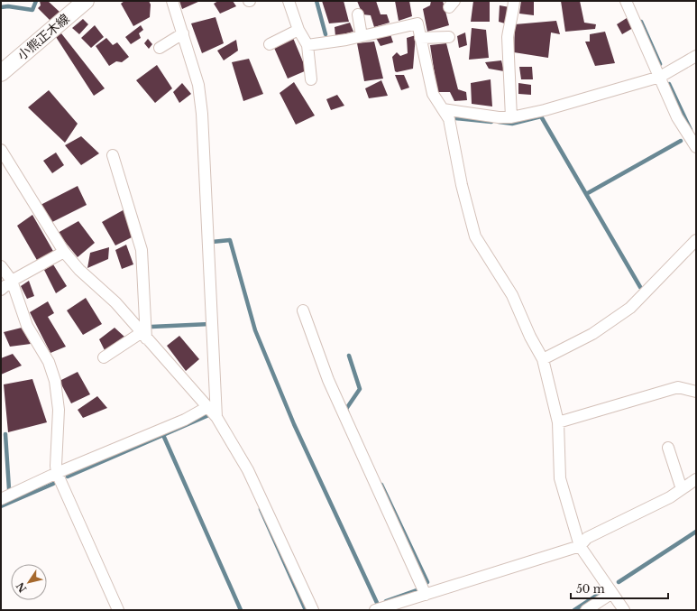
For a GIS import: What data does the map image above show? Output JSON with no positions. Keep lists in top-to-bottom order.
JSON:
{
  "streets": {
    "main road": ["小熊正木線"]
  },
  "scale_bar": "50 m",
  "north": "bottom left"
}
